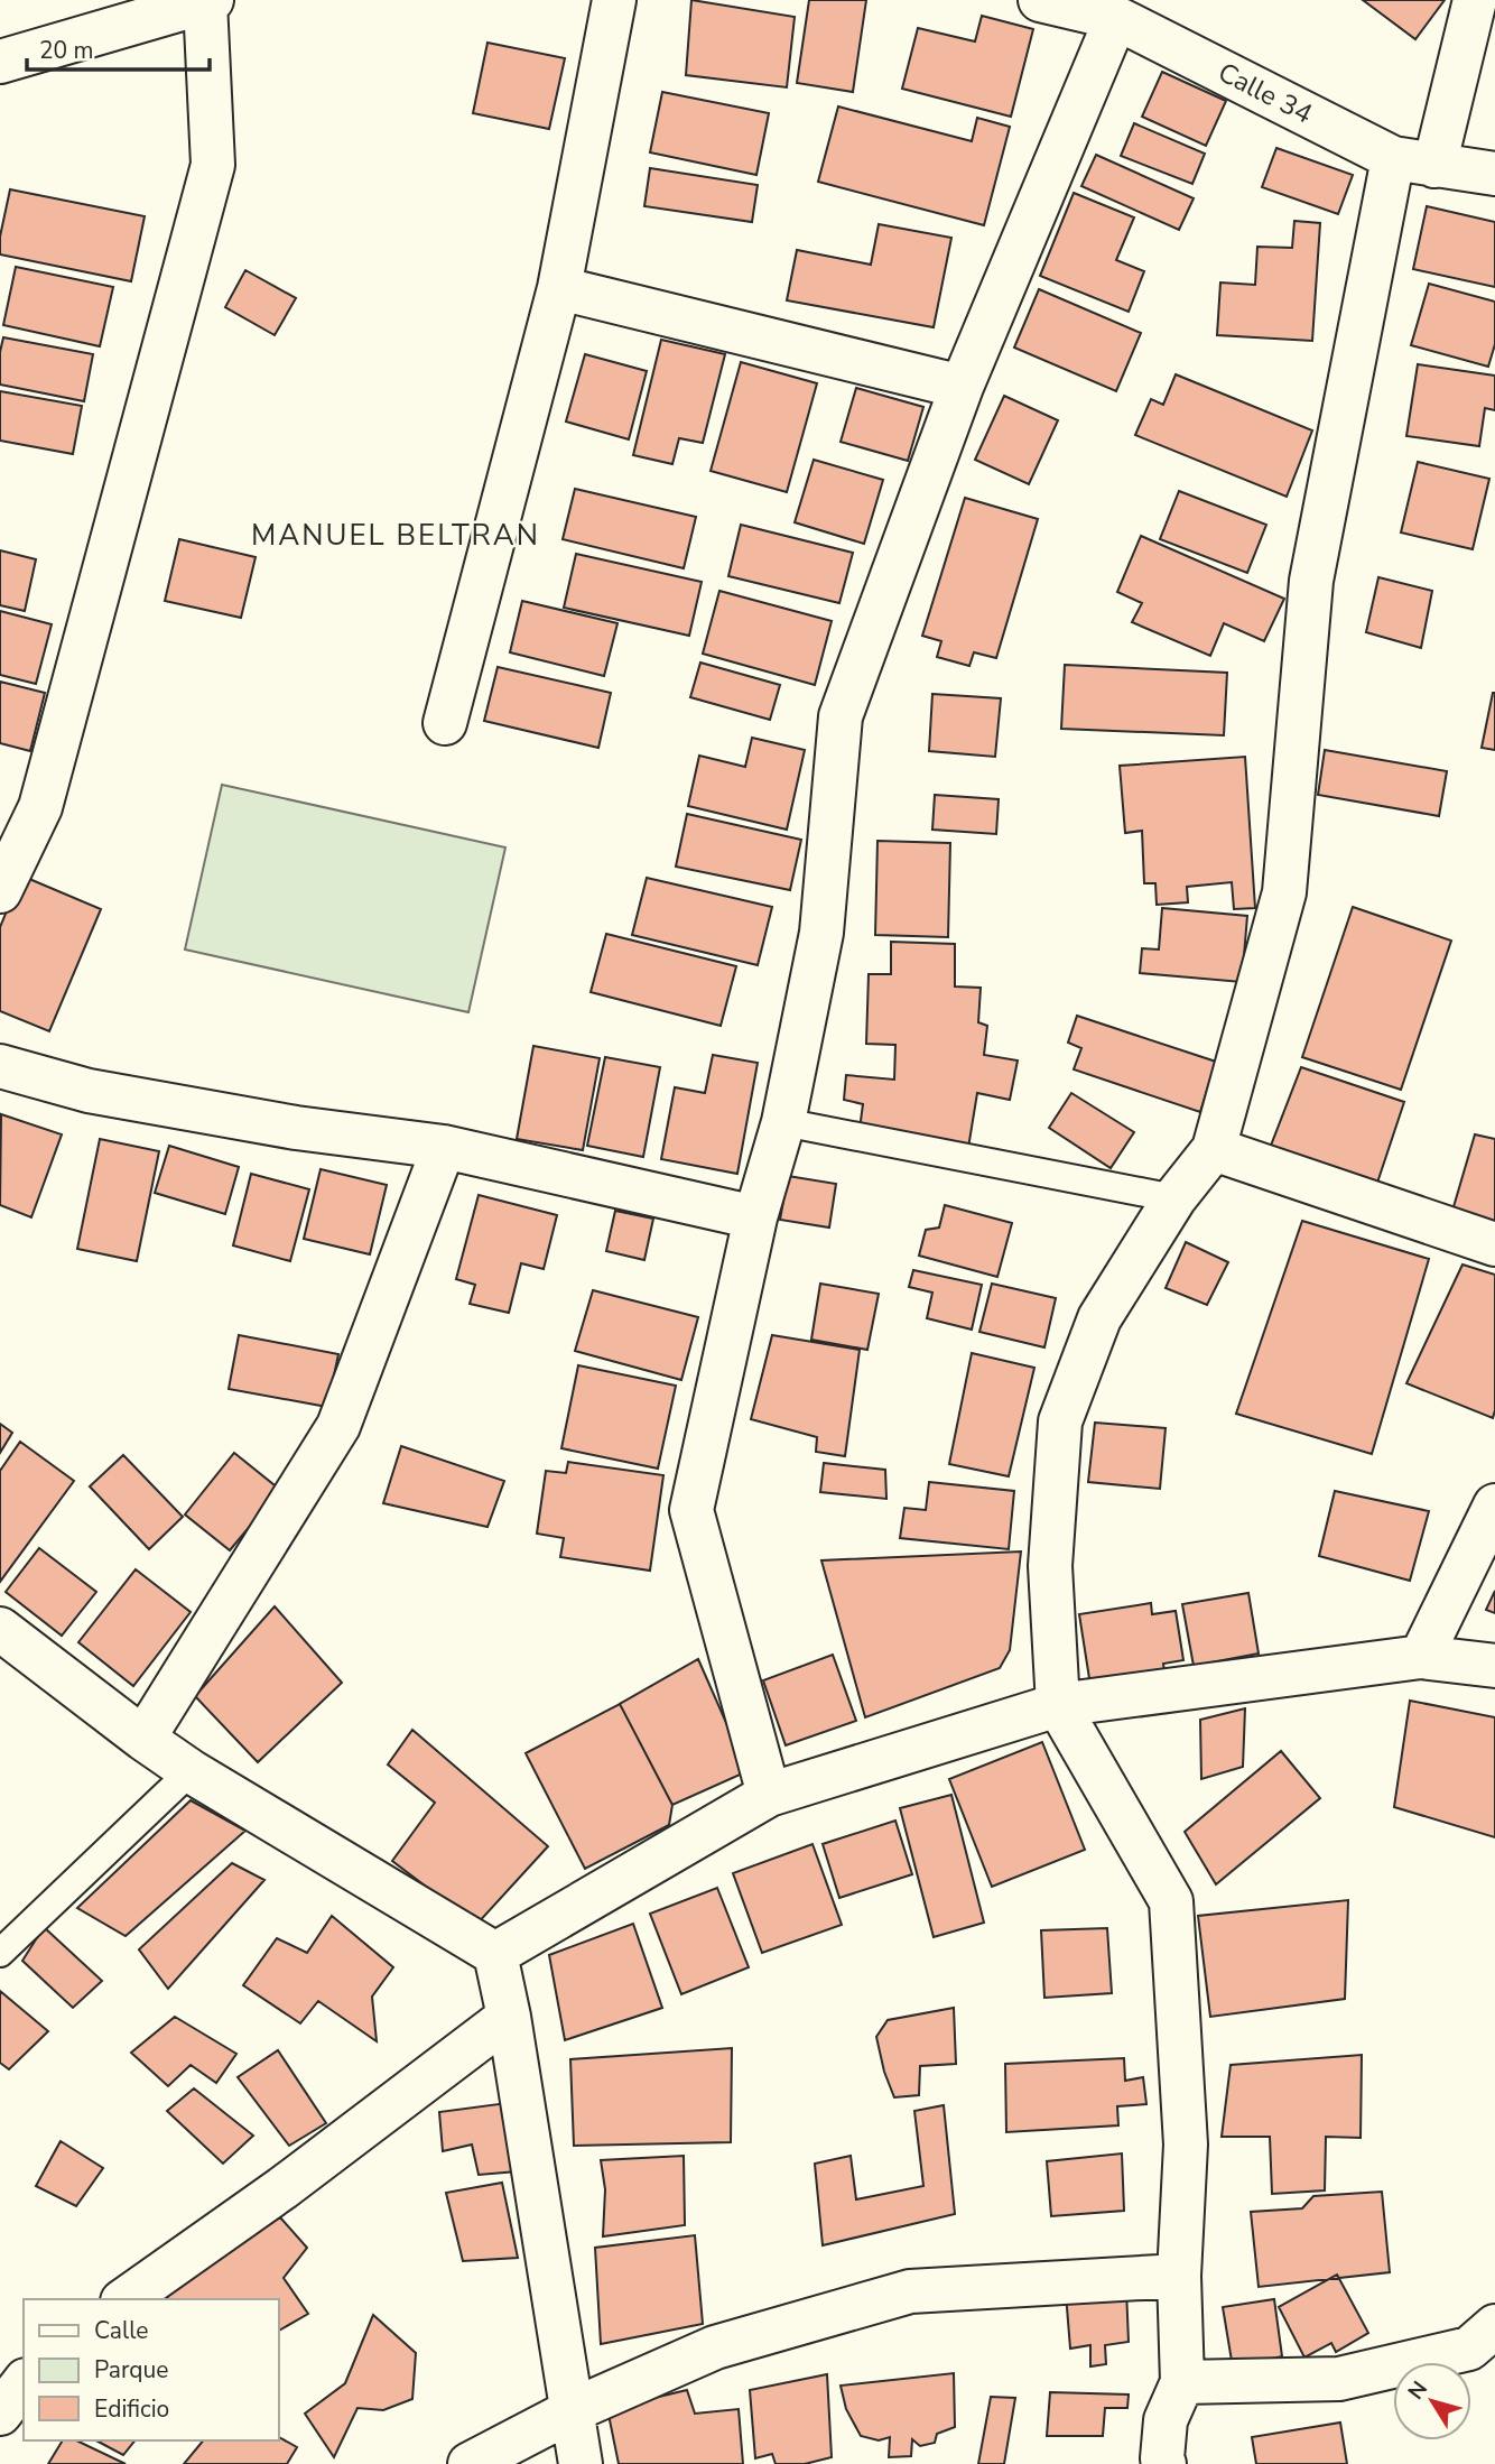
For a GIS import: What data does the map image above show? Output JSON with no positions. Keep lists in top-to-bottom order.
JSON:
{
  "streets": {
    "street": ["Calle 34"]
  },
  "districts": ["MANUEL BELTRAN"],
  "legend": ["Calle", "Parque", "Edificio"],
  "scale_bar": "20 m",
  "north": "top left"
}
